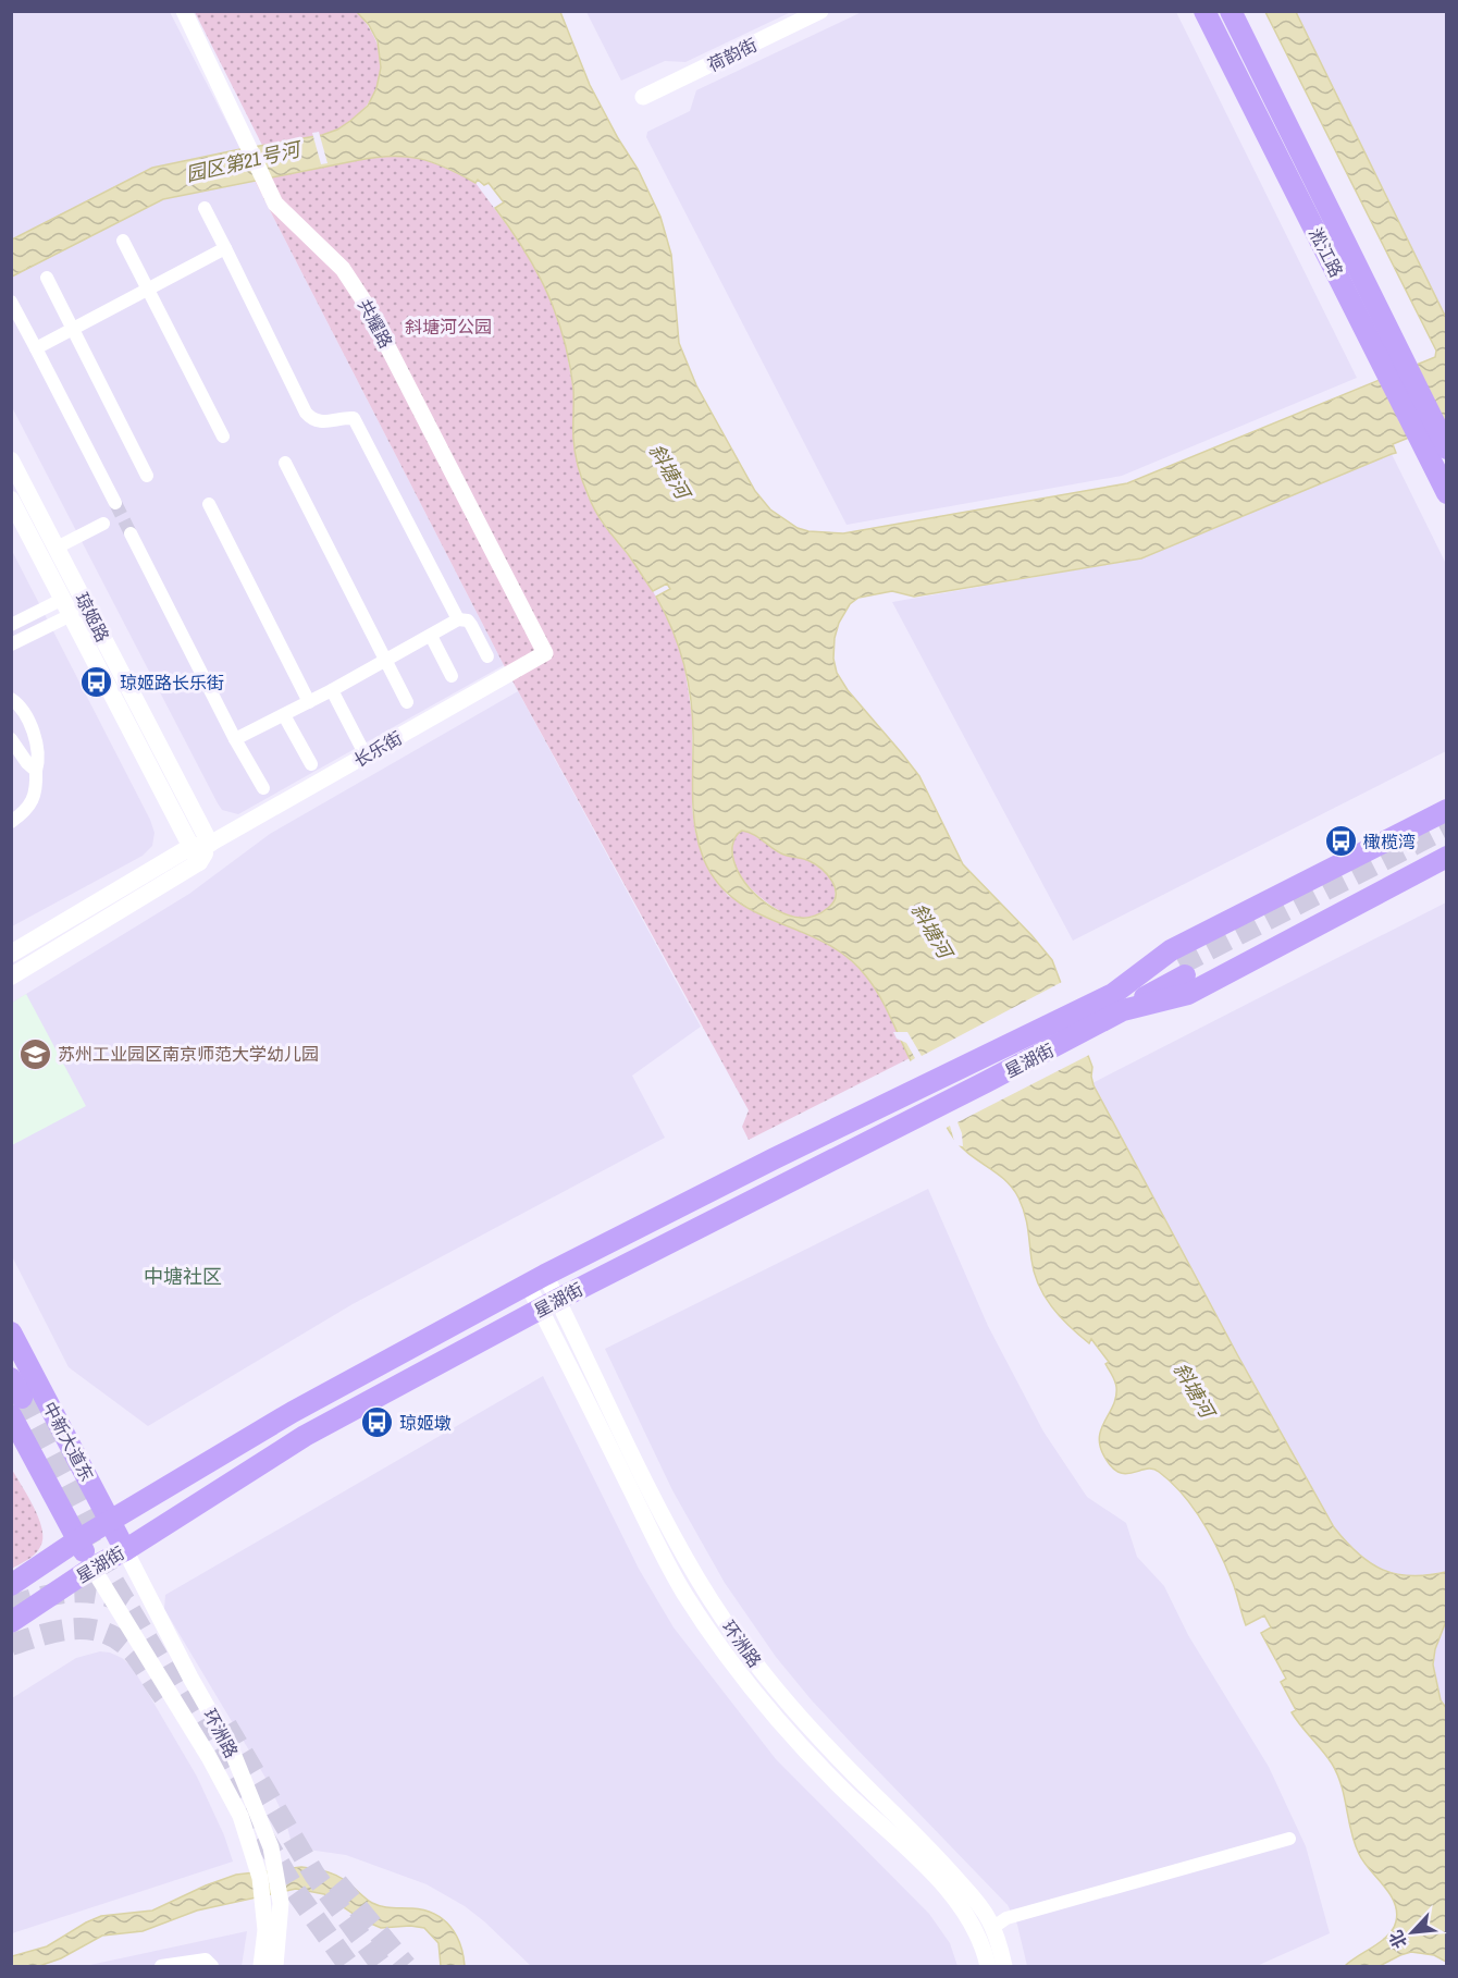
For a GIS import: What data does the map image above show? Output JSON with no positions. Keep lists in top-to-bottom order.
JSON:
{
  "streets": {
    "main road": [
      "淞江路",
      "琼姬路",
      "长乐街",
      "星湖街",
      "中新大道东"
    ],
    "street": ["荷韵街", "共耀路", "环洲路"]
  },
  "crossings": [
    ["共耀路", "长乐街"],
    ["琼姬路", "长乐街"],
    ["星湖街", "中新大道东"],
    ["星湖街", "环洲路"],
    ["中新大道东", "环洲路"]
  ],
  "districts": ["中塘社区"],
  "water": ["园区第21号河", "斜塘河"],
  "parks": ["斜塘河公园"],
  "places": {
    "bus stop": ["琼姬路长乐街", "橄榄湾", "琼姬墩"],
    "school or university": ["苏州工业园区南京师范大学幼儿园"]
  },
  "north": "bottom left"
}
